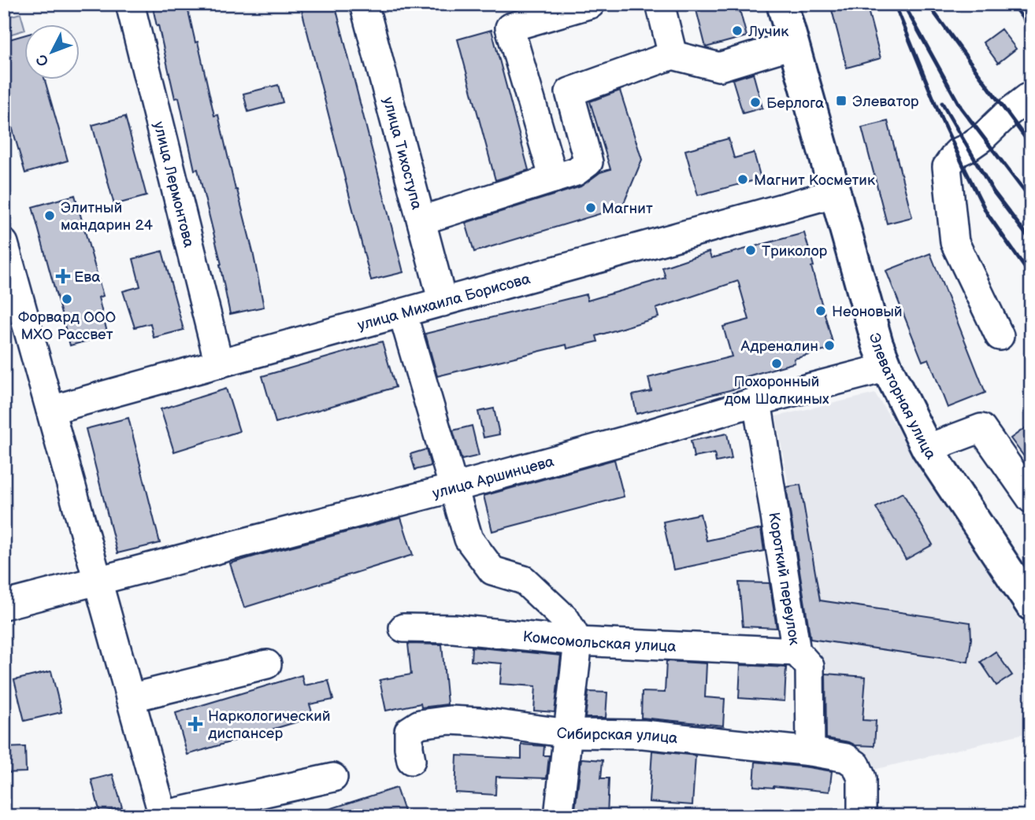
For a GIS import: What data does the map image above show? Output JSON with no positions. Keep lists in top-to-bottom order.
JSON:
{
  "streets": {
    "main road": ["Элеваторная улица"],
    "street": [
      "улица Тихоступа",
      "улица Лермонтова",
      "улица Михаила Борисова",
      "улица Аршинцева",
      "Короткий переулок",
      "Комсомольская улица",
      "Сибирская улица"
    ]
  },
  "crossings": [
    ["улица Тихоступа", "улица Михаила Борисова"],
    ["улица Лермонтова", "улица Михаила Борисова"],
    ["улица Михаила Борисова", "Элеваторная улица"],
    ["Элеваторная улица", "улица Аршинцева"],
    ["улица Аршинцева", "Короткий переулок"],
    ["Короткий переулок", "Комсомольская улица"],
    ["Короткий переулок", "Сибирская улица"]
  ],
  "places": {
    "other": [
      "Лучик",
      "Берлога",
      "Магнит Косметик",
      "Магнит",
      "Элитный мандарин 24",
      "Триколор",
      "Форвард ООО МХО Рассвет",
      "Неоновый",
      "Адреналин",
      "Похоронный дом Шалкиных"
    ],
    "transit": ["Элеватор"],
    "health": ["Ева", "Наркологический диспансер"]
  },
  "north": "bottom left"
}
